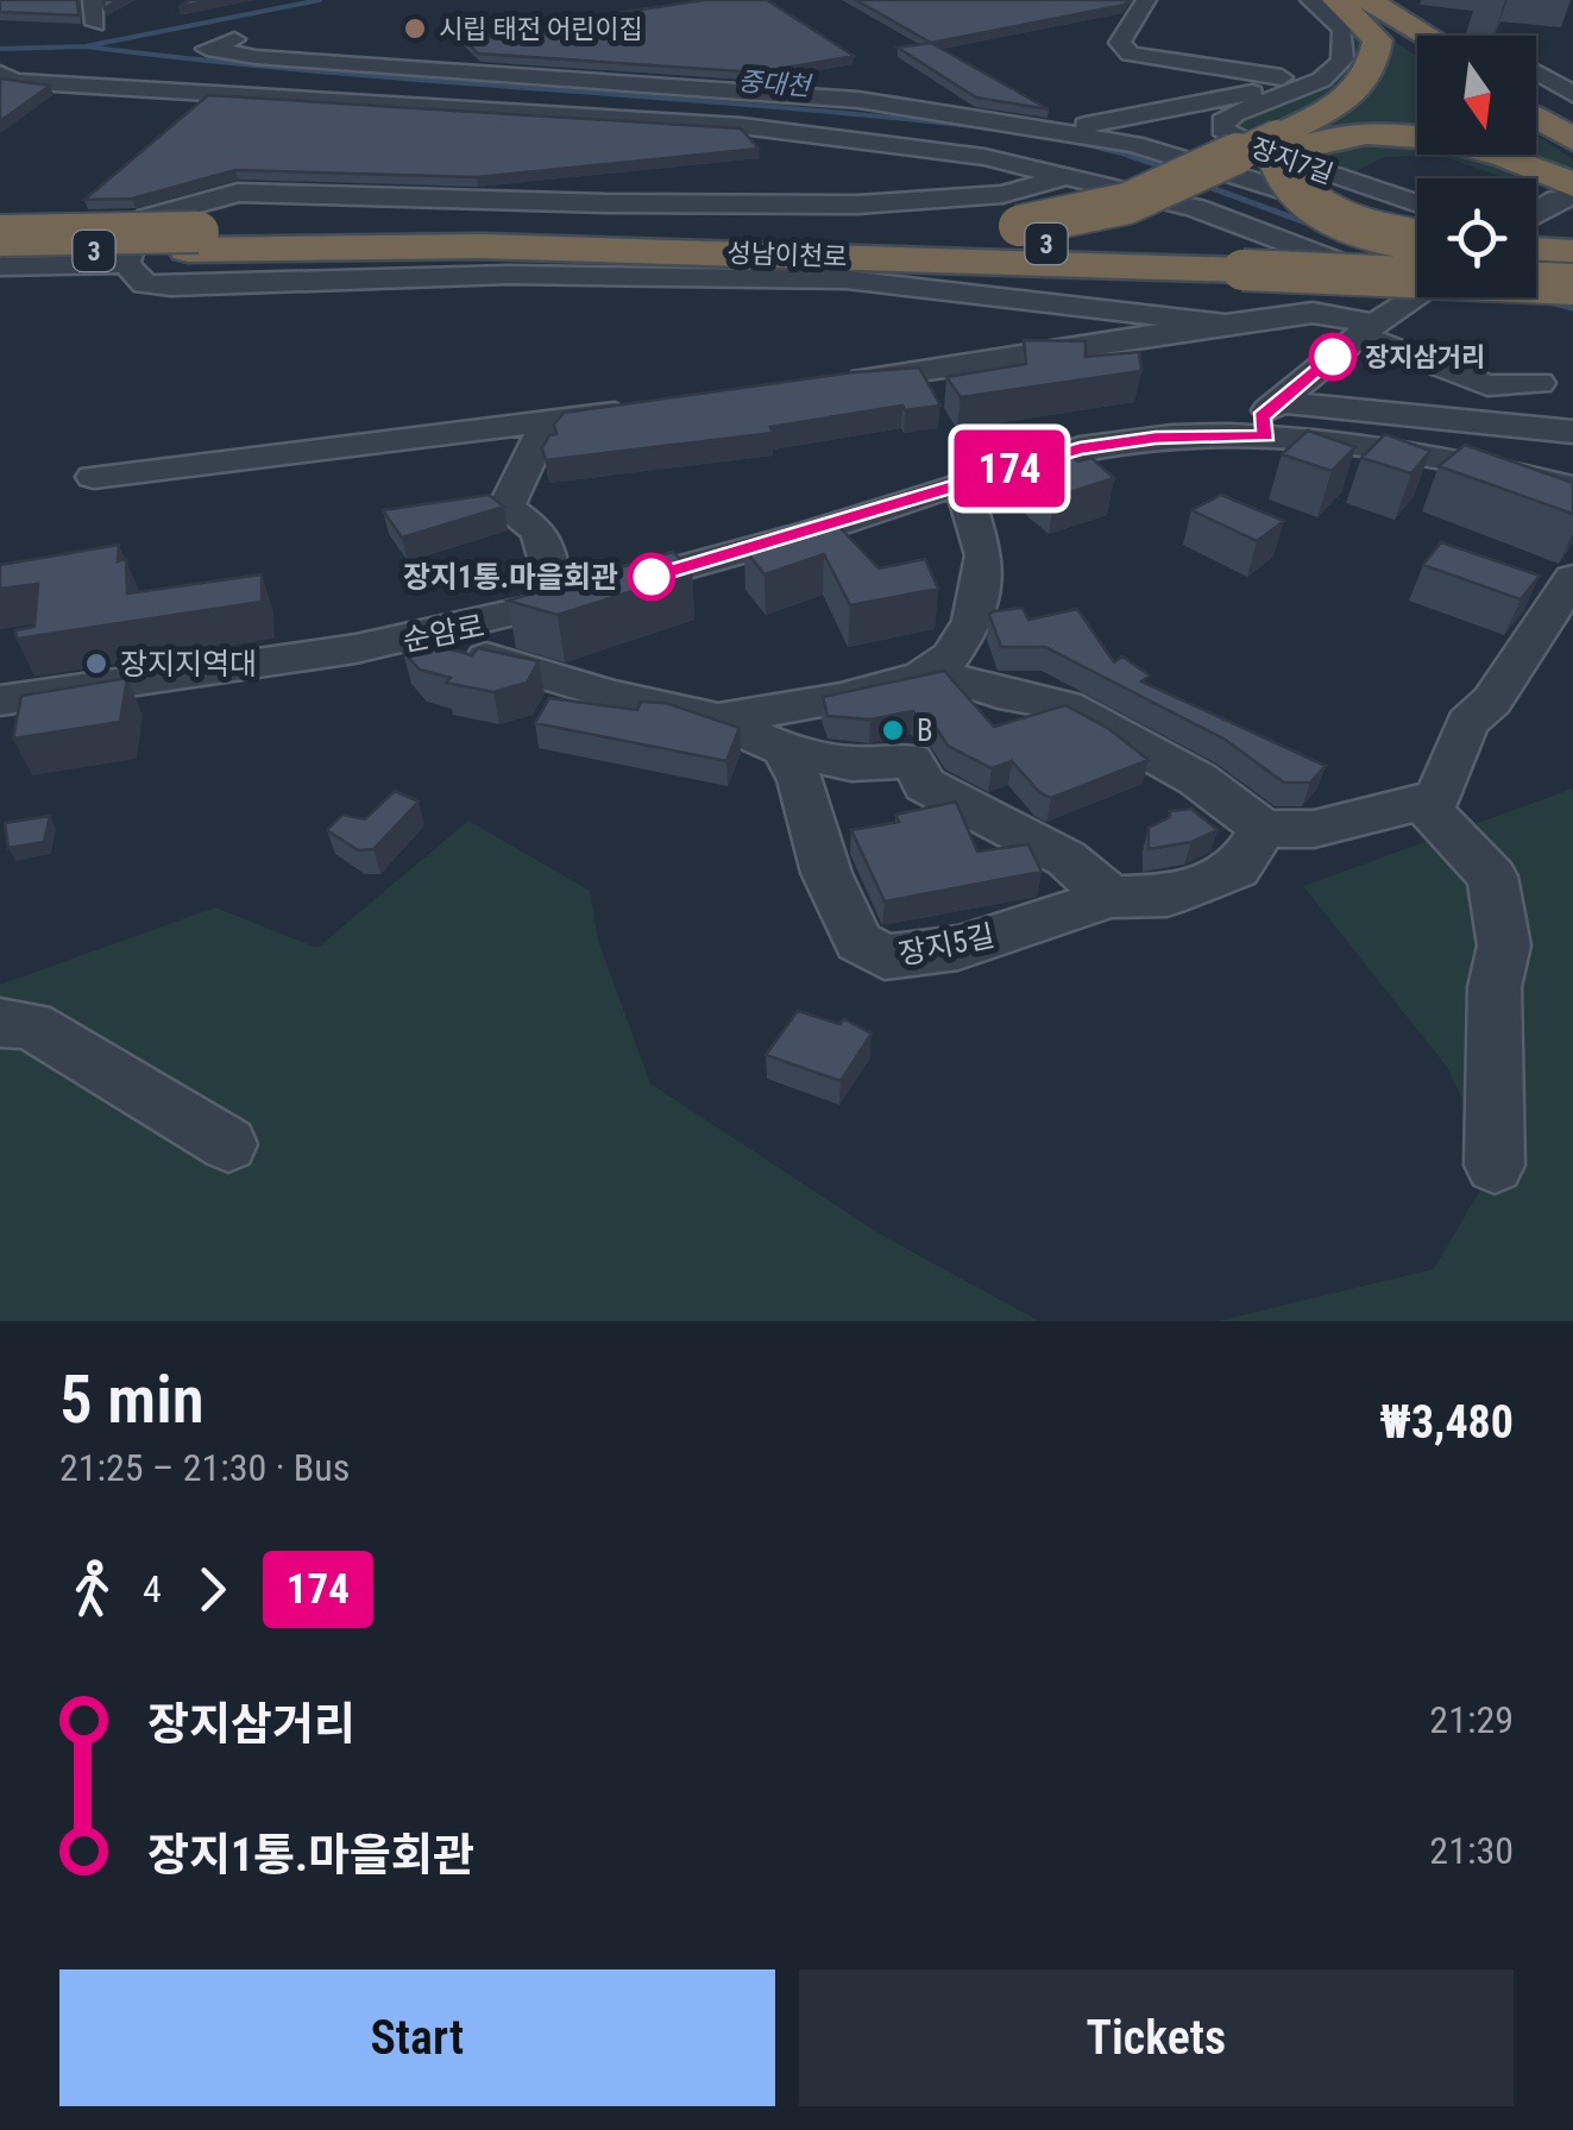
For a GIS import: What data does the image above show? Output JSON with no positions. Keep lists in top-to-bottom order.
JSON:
{
  "streets": {
    "highway": ["3", "성남이천로"],
    "street": ["장지7길", "순암로", "장지5길"]
  },
  "water": ["중대천"],
  "places": [
    "시립 태전 어린이집",
    "장지삼거리",
    "장지1통.마을회관",
    "장지지역대",
    "B"
  ],
  "lines": ["bus line 174"],
  "north": "bottom",
  "page": {
    "on_map": "174",
    "heading": ["5 min", "21:25 – 21:30 · Bus", "₩3,480"],
    "legs": ["4", "174"],
    "list": [
      {
        "name": "장지삼거리",
        "value": "21:29"
      },
      {
        "name": "장지1통.마을회관",
        "value": "21:30"
      }
    ],
    "buttons": ["Start", "Tickets"]
  }
}
